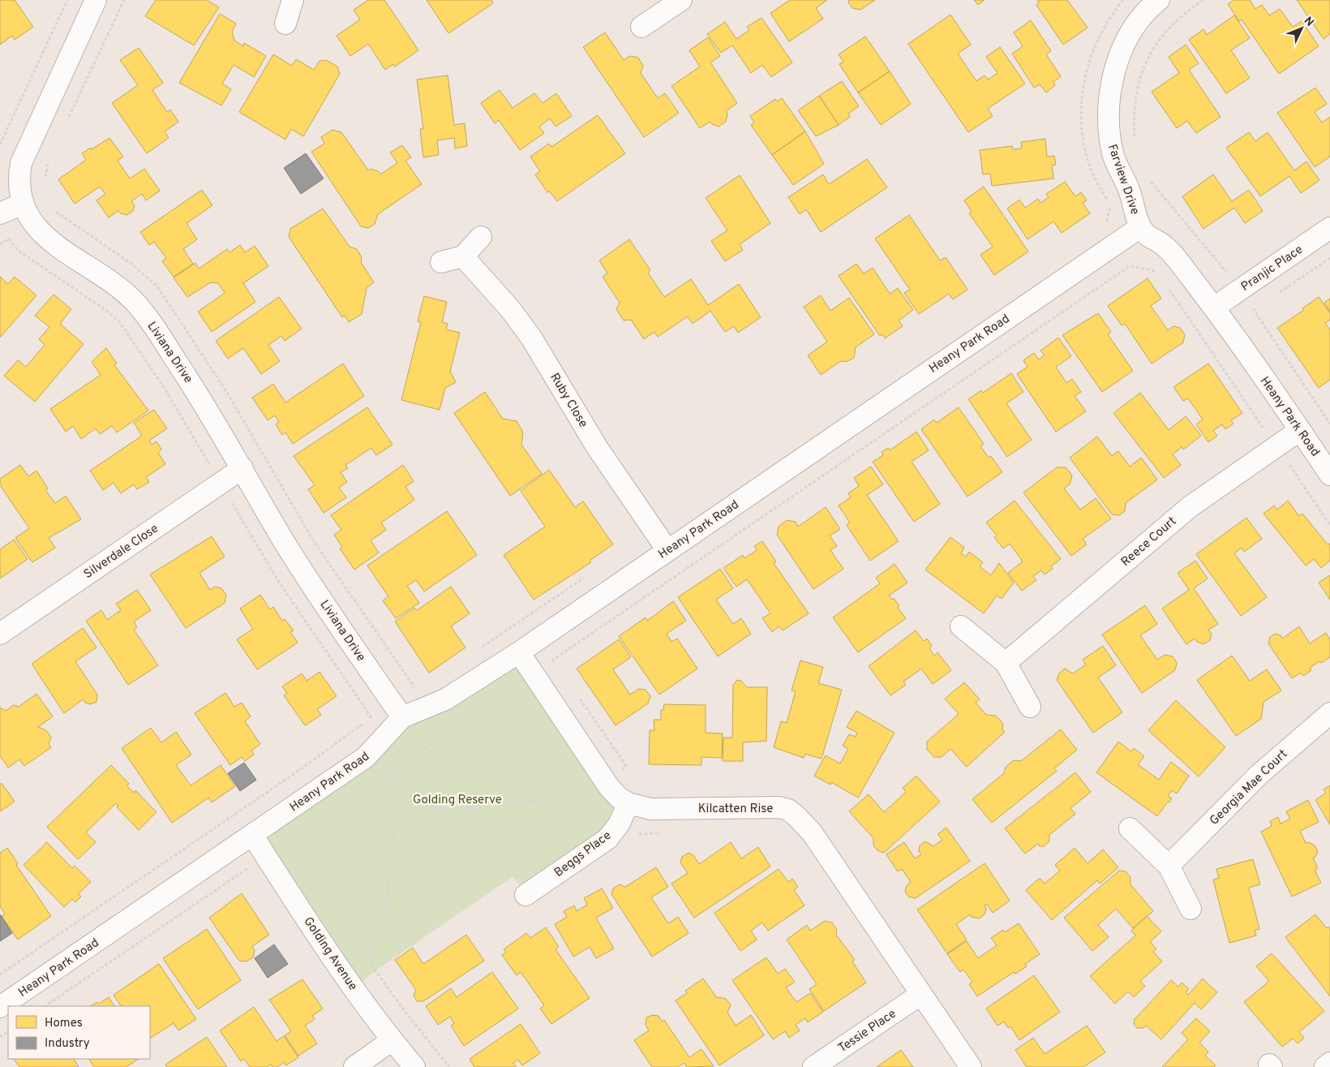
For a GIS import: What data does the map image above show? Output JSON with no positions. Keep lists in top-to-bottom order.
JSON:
{
  "streets": {
    "street": [
      "Farview Drive",
      "Pranjic Place",
      "Heany Park Road",
      "Liviana Drive",
      "Ruby Close",
      "Reece Court",
      "Silverdale Close",
      "Georgia Mae Court",
      "Kilcatten Rise",
      "Beggs Place",
      "Golding Avenue",
      "Tessie Place"
    ]
  },
  "crossings": [
    ["Farview Drive", "Heany Park Road"],
    ["Pranjic Place", "Heany Park Road"],
    ["Heany Park Road", "Liviana Drive"],
    ["Heany Park Road", "Ruby Close"],
    ["Heany Park Road", "Reece Court"],
    ["Heany Park Road", "Kilcatten Rise"],
    ["Heany Park Road", "Golding Avenue"],
    ["Liviana Drive", "Silverdale Close"],
    ["Kilcatten Rise", "Beggs Place"],
    ["Kilcatten Rise", "Tessie Place"]
  ],
  "parks": ["Golding Reserve"],
  "legend": ["Homes", "Industry"],
  "north": "top right"
}
